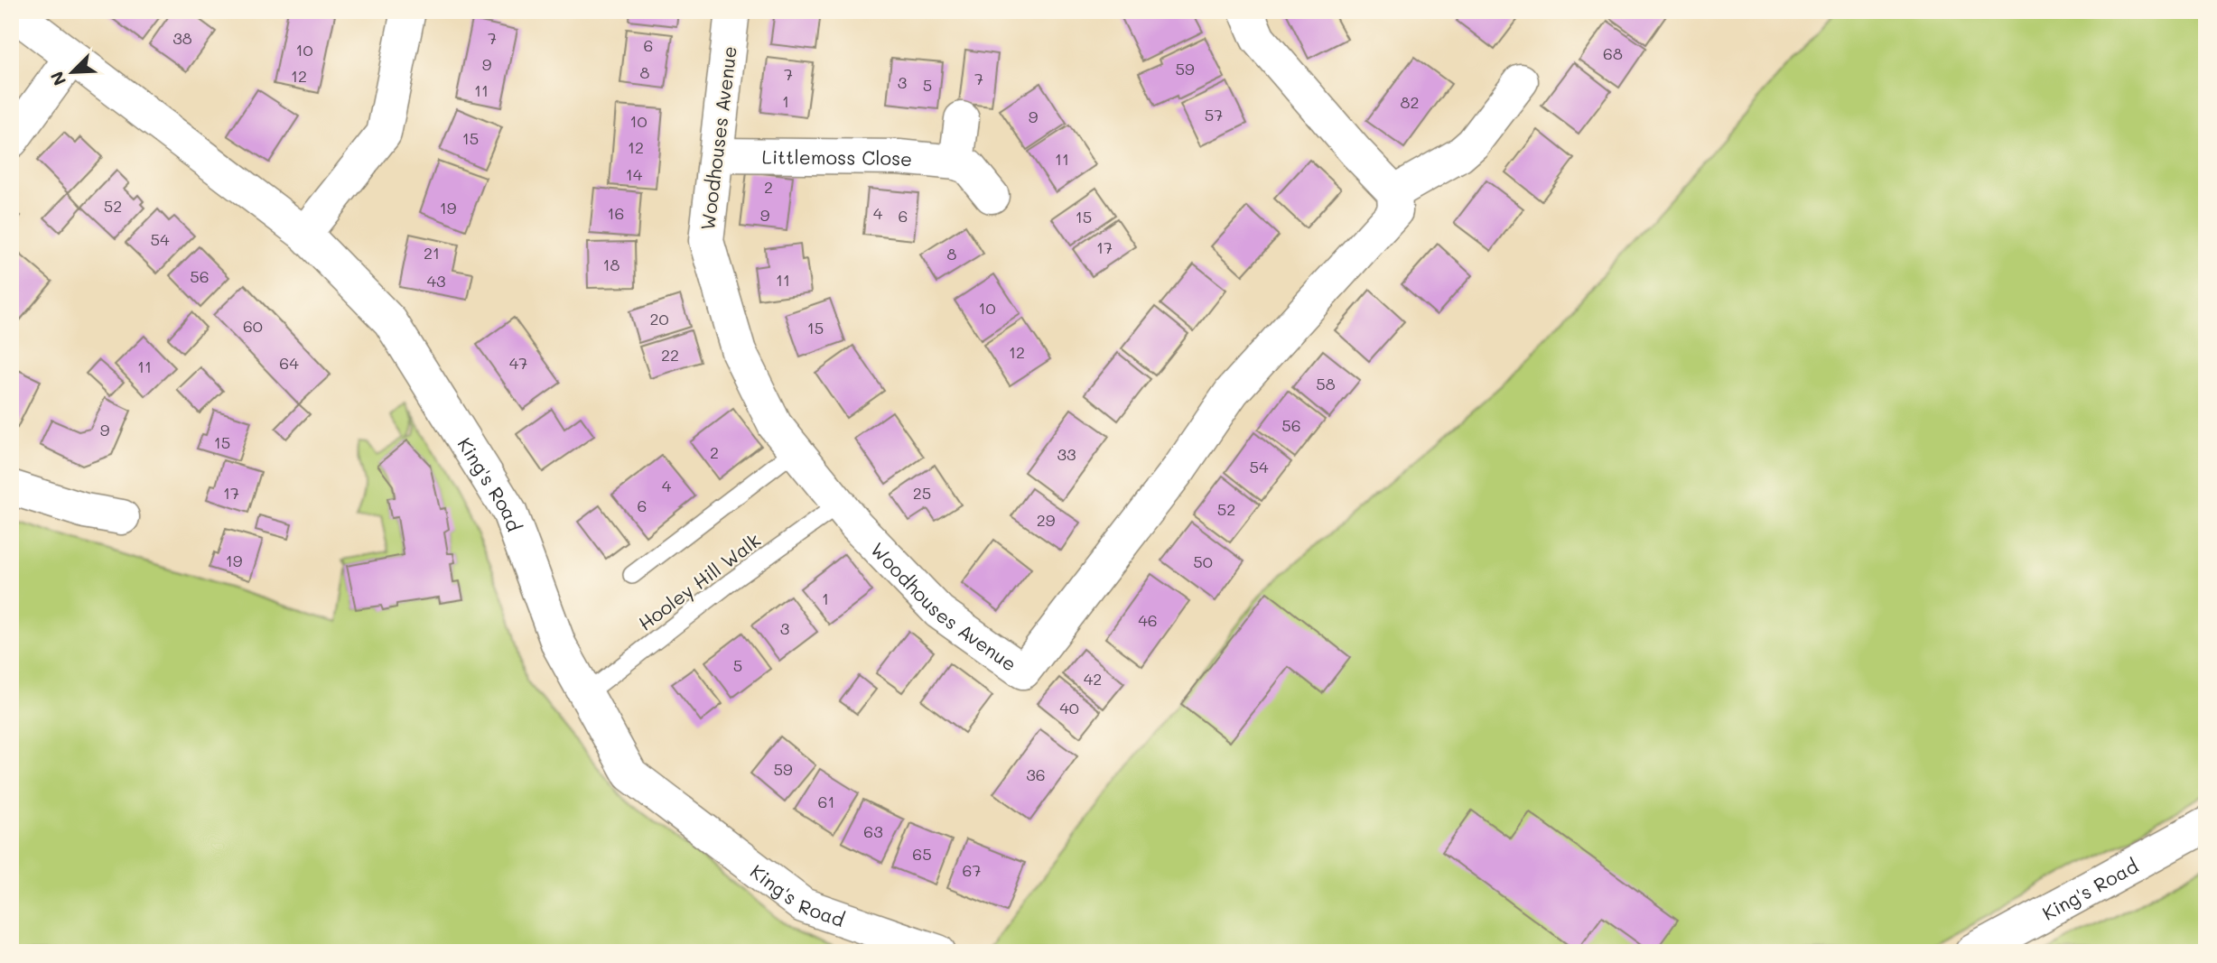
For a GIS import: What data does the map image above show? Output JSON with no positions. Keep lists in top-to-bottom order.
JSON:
{
  "streets": {
    "street": ["Woodhouses Avenue", "Littlemoss Close", "King's Road"],
    "lane": ["Hooley Hill Walk"]
  },
  "crossings": [
    ["Woodhouses Avenue", "Littlemoss Close"],
    ["Woodhouses Avenue", "Hooley Hill Walk"],
    ["King's Road", "Hooley Hill Walk"]
  ],
  "house_numbers": [
    "38",
    "7",
    "6",
    "10",
    "68",
    "9",
    "59",
    "8",
    "7",
    "12",
    "7",
    "3",
    "5",
    "11",
    "1",
    "82",
    "57",
    "9",
    "10",
    "15",
    "12",
    "11",
    "14",
    "2",
    "52",
    "19",
    "16",
    "4",
    "9",
    "6",
    "15",
    "54",
    "17",
    "21",
    "8",
    "18",
    "56",
    "11",
    "43",
    "10",
    "20",
    "60",
    "15",
    "12",
    "22",
    "64",
    "47",
    "11",
    "58",
    "56",
    "9",
    "15",
    "2",
    "33",
    "54",
    "4",
    "17",
    "25",
    "6",
    "52",
    "29",
    "19",
    "50",
    "1",
    "46",
    "3",
    "5",
    "42",
    "40",
    "59",
    "36",
    "61",
    "63",
    "65",
    "67"
  ],
  "north": "bottom left"
}
